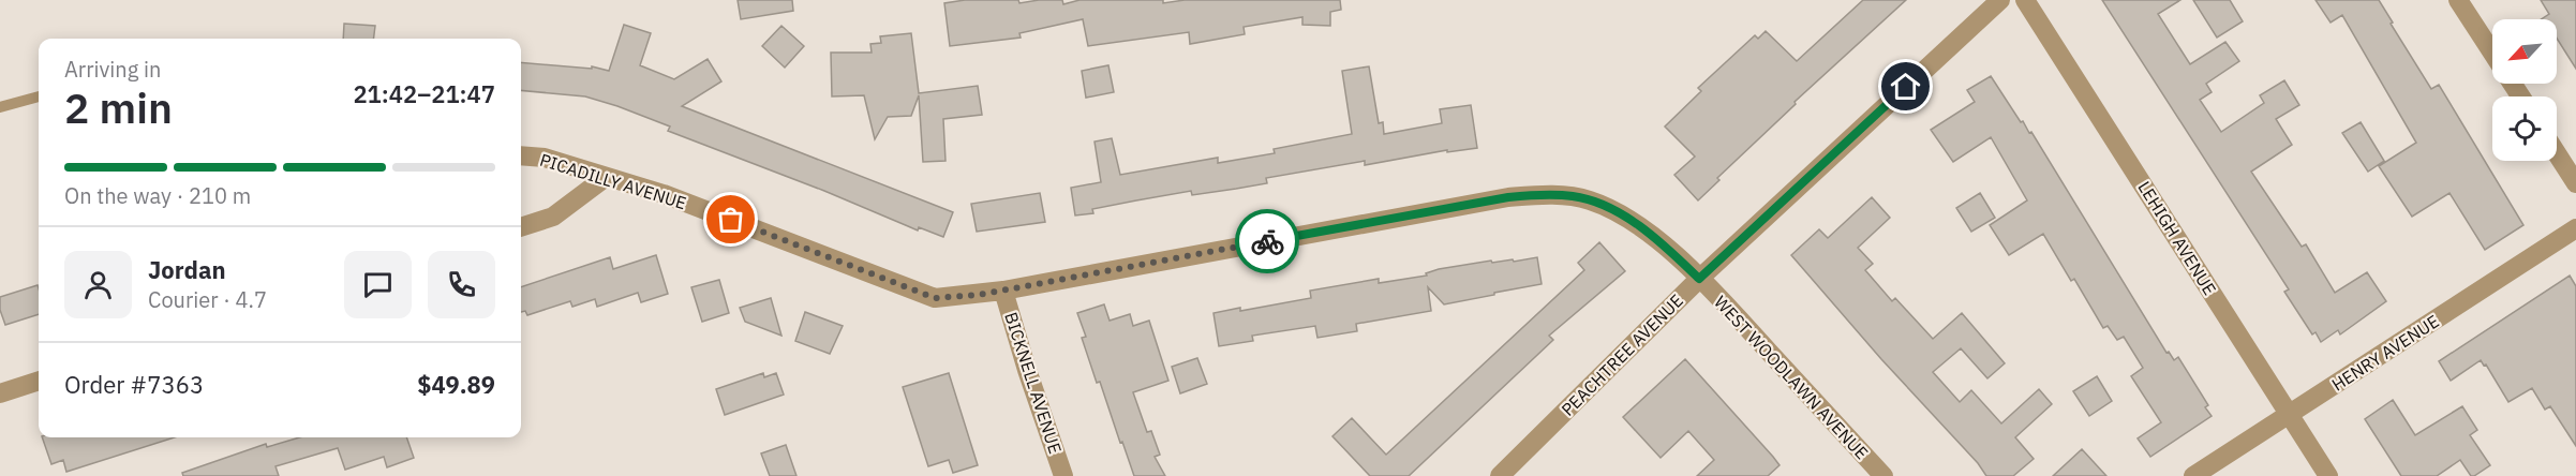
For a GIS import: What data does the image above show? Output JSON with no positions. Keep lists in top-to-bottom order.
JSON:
{
  "streets": {
    "street": [
      "PICADILLY AVENUE",
      "LEHIGH AVENUE",
      "HENRY AVENUE",
      "PEACHTREE AVENUE",
      "WEST WOODLAWN AVENUE",
      "BICKNELL AVENUE"
    ]
  },
  "crossings": [
    ["PICADILLY AVENUE", "PEACHTREE AVENUE"],
    ["PICADILLY AVENUE", "WEST WOODLAWN AVENUE"],
    ["PICADILLY AVENUE", "BICKNELL AVENUE"],
    ["LEHIGH AVENUE", "HENRY AVENUE"],
    ["PEACHTREE AVENUE", "WEST WOODLAWN AVENUE"]
  ],
  "north": "bottom left",
  "page": {
    "heading": ["2 min", "Arriving in", "21:42–21:47"],
    "panel": [
      "Jordan",
      "Courier · 4.7",
      "Order #7363",
      "$49.89"
    ],
    "bar": "On the way · 210 m"
  }
}
